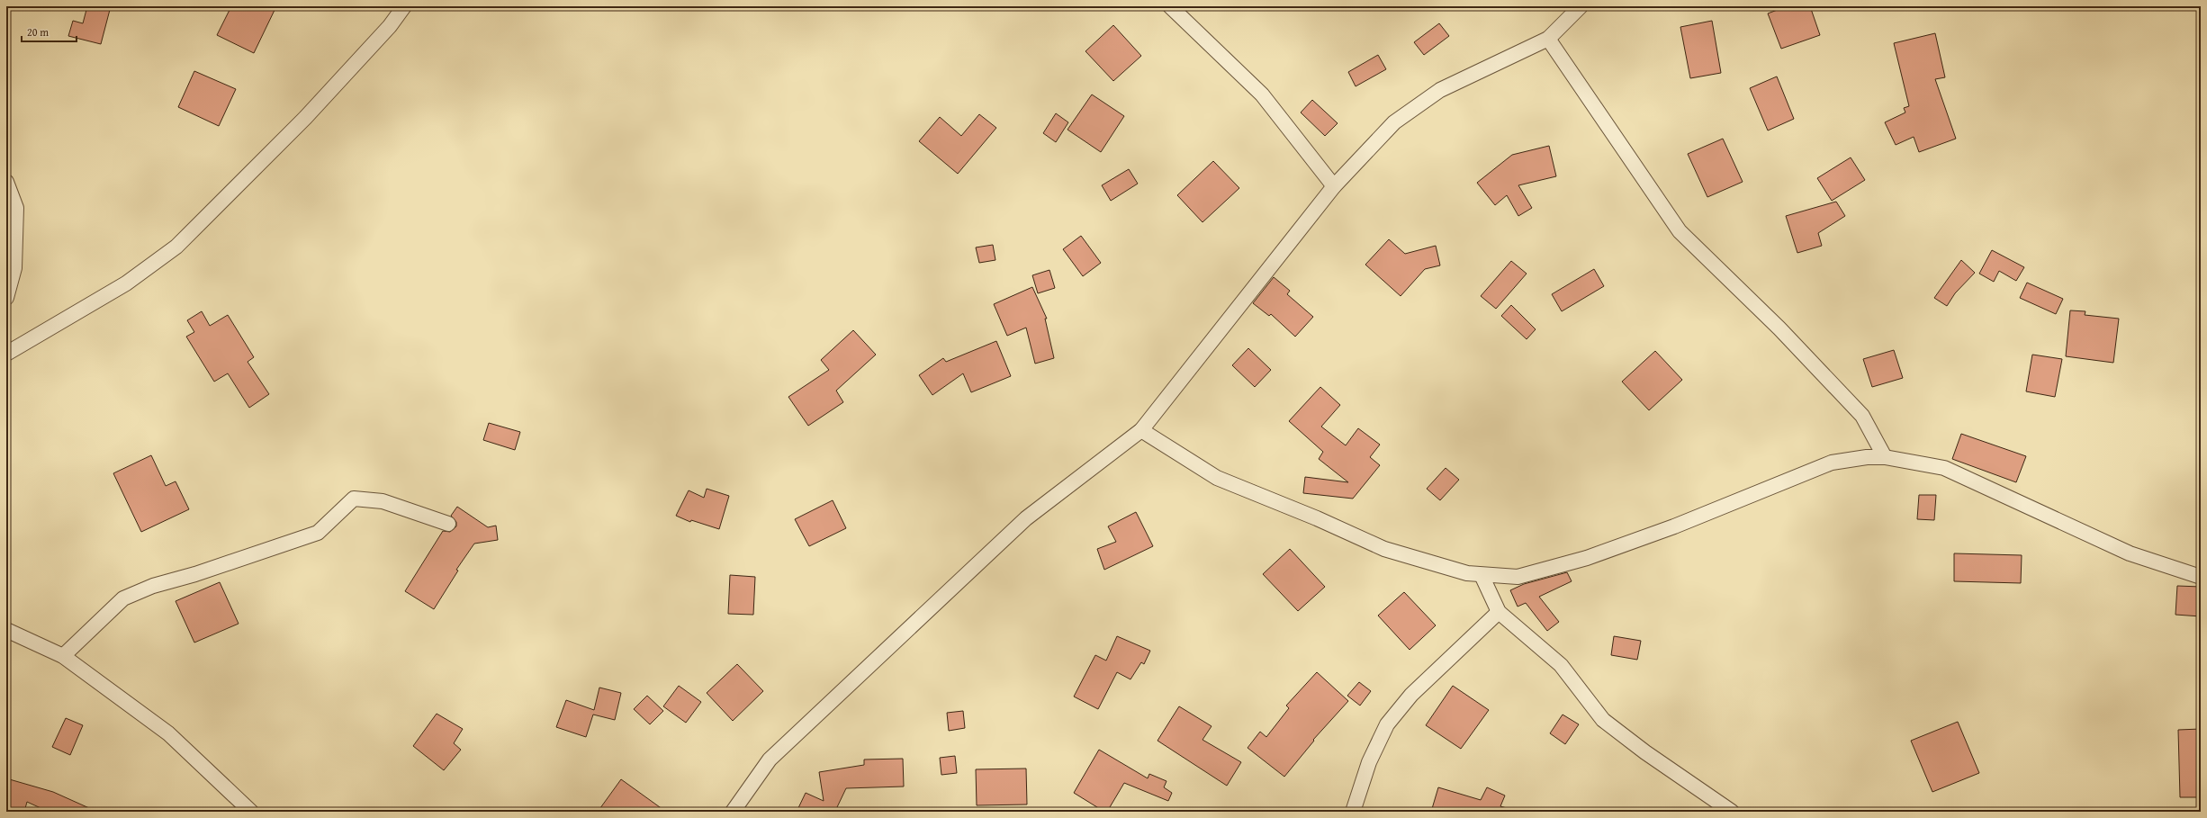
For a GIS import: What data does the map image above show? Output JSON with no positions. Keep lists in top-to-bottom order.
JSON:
{
  "scale_bar": "20 m"
}
